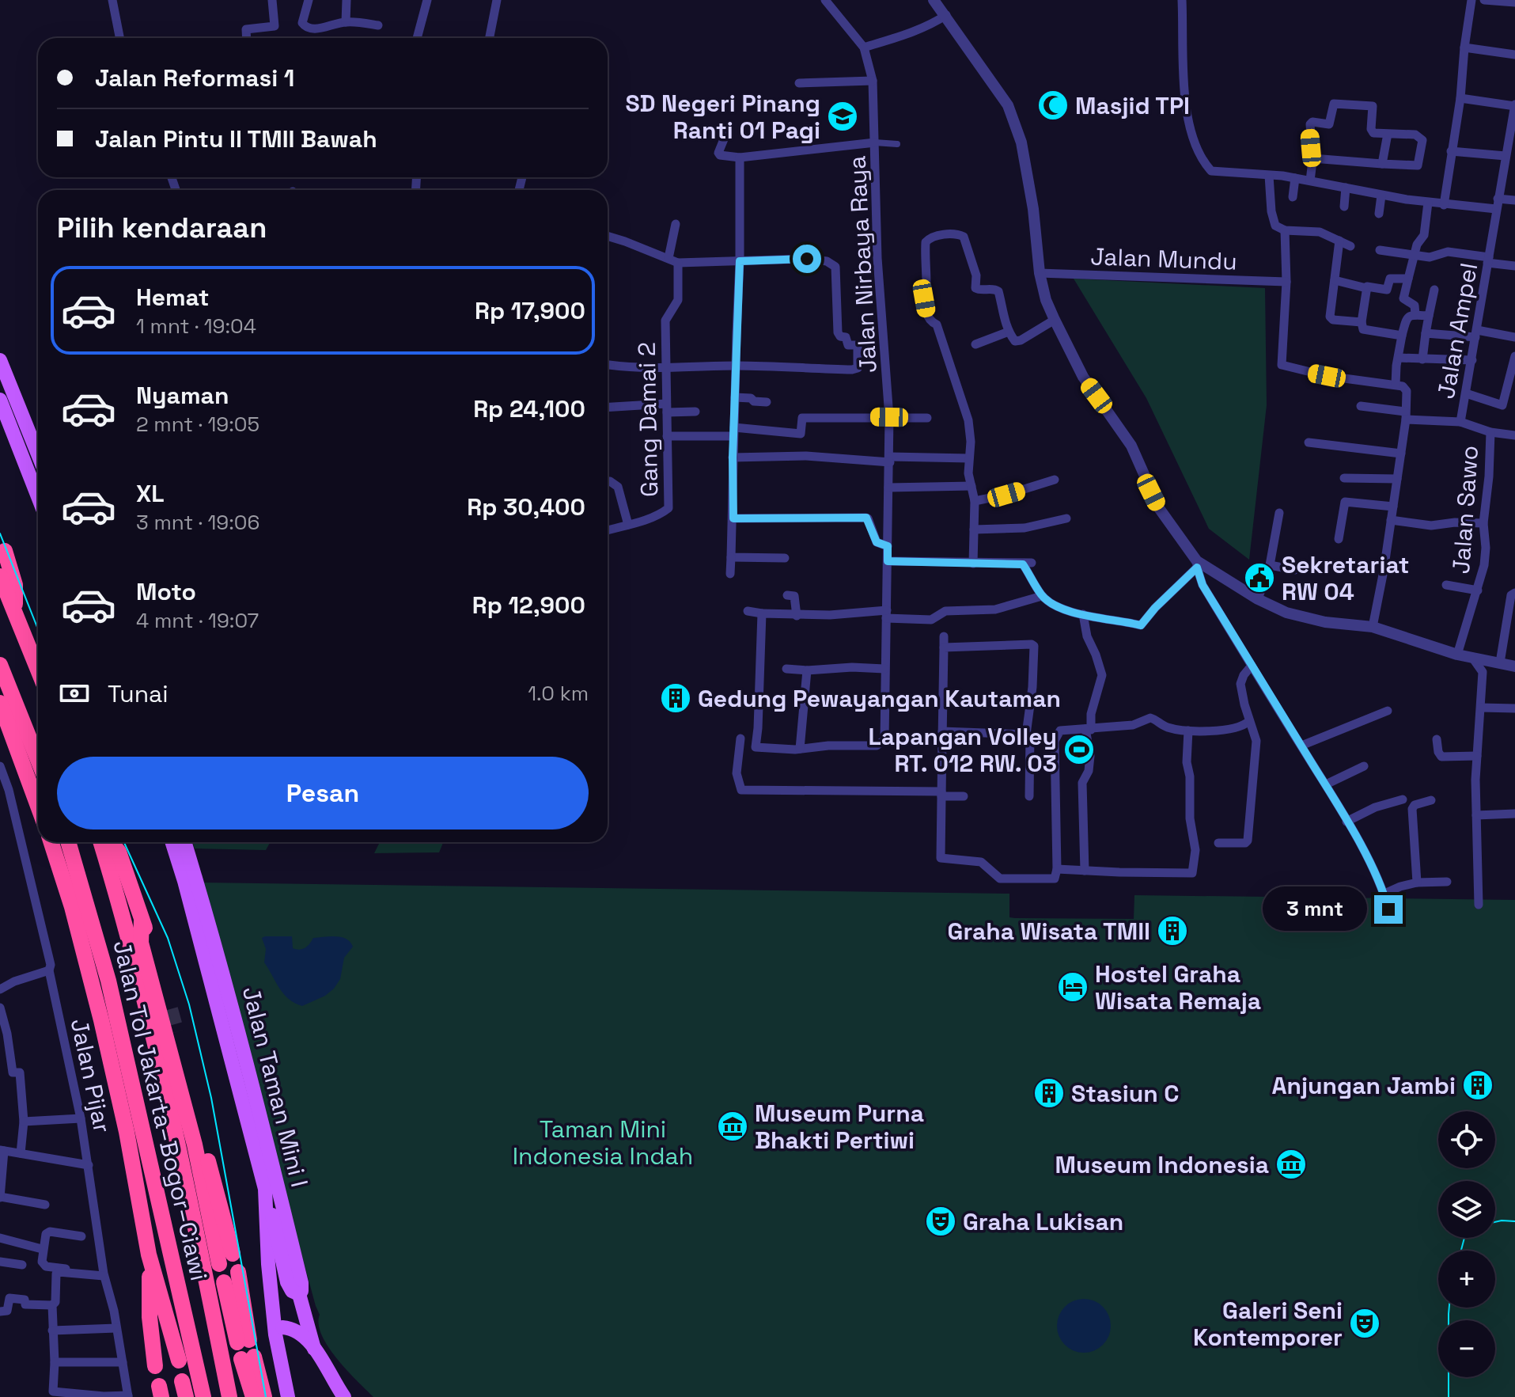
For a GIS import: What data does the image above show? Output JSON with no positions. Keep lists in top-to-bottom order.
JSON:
{
  "streets": {
    "highway": ["Jalan Tol Jakarta–Bogor–Ciawi"],
    "main road": ["Jalan Taman Mini I"],
    "street": [
      "Jalan Mundu",
      "Jalan Nirbaya Raya",
      "Jalan Ampel",
      "Gang Damai 2",
      "Jalan Sawo",
      "Jalan Pijar"
    ]
  },
  "parks": ["Taman Mini Indonesia Indah"],
  "places": {
    "mosque": ["Masjid TPI"],
    "school or university": ["SD Negeri Pinang Ranti 01 Pagi"],
    "public building": ["Sekretariat RW 04"],
    "building": [
      "Gedung Pewayangan Kautaman",
      "Graha Wisata TMII",
      "Anjungan Jambi",
      "Stasiun C"
    ],
    "sports": ["Lapangan Volley RT. 012 RW. 03"],
    "hotel": ["Hostel Graha Wisata Remaja"],
    "museum": ["Museum Purna Bhakti Pertiwi", "Museum Indonesia"],
    "theatre": ["Graha Lukisan", "Galeri Seni Kontemporer"]
  },
  "page": {
    "banner": ["Jalan Reformasi 1", "Jalan Pintu II TMII Bawah"],
    "heading": "Pilih kendaraan",
    "list": [
      {
        "name": "Hemat",
        "note": "1 mnt · 19:04",
        "value": "Rp 17,900"
      },
      {
        "name": "Nyaman",
        "note": "2 mnt · 19:05",
        "value": "Rp 24,100"
      },
      {
        "name": "XL",
        "note": "3 mnt · 19:06",
        "value": "Rp 30,400"
      },
      {
        "name": "Moto",
        "note": "4 mnt · 19:07",
        "value": "Rp 12,900"
      }
    ],
    "pay": ["Tunai", "1.0 km"],
    "buttons": "Pesan",
    "bubble": "3 mnt",
    "map_buttons": ["+", "−"]
  }
}
